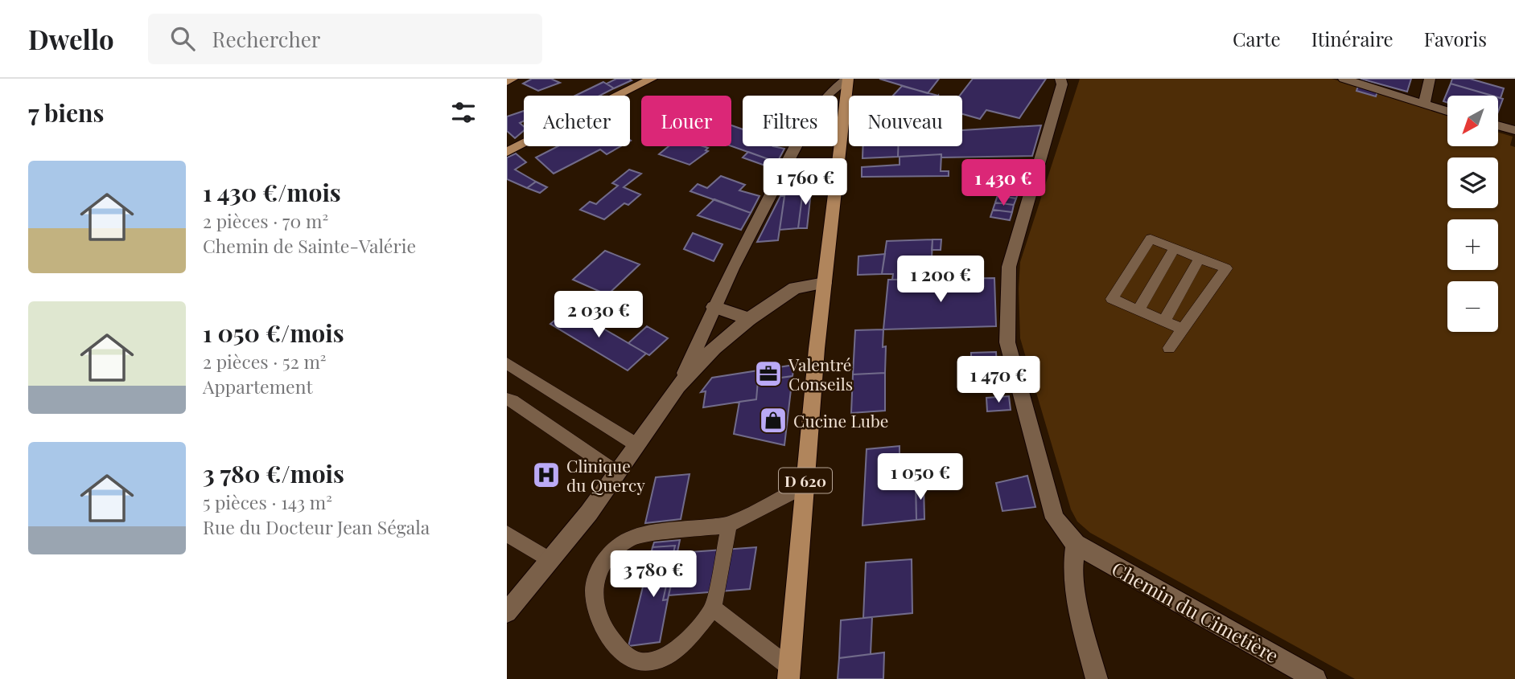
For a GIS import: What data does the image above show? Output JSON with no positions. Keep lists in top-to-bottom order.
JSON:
{
  "streets": {
    "main road": ["D 620"],
    "street": ["Chemin du Cimetière"]
  },
  "places": {
    "office": ["Valentré Conseils"],
    "shop": ["Cucine Lube"],
    "hospital": ["Clinique du Quercy"]
  },
  "north": "bottom left",
  "page": {
    "header": "Dwello",
    "search": "Rechercher",
    "nav": ["Carte", "Itinéraire", "Favoris"],
    "heading": "7 biens",
    "map_buttons": ["+", "−"],
    "chip": [
      "Acheter",
      "Louer",
      "Filtres",
      "Nouveau"
    ],
    "list": [
      {
        "name": "1 430 €/mois",
        "note": "2 pièces · 70 m² · Chemin de Sainte-Valérie"
      },
      {
        "name": "1 050 €/mois",
        "note": "2 pièces · 52 m² · Appartement"
      },
      {
        "name": "3 780 €/mois",
        "note": "5 pièces · 143 m² · Rue du Docteur Jean Ségala"
      }
    ],
    "price": [
      "1 760 €",
      "1 430 €",
      "1 200 €",
      "2 030 €",
      "1 470 €",
      "1 050 €",
      "3 780 €"
    ]
  }
}
